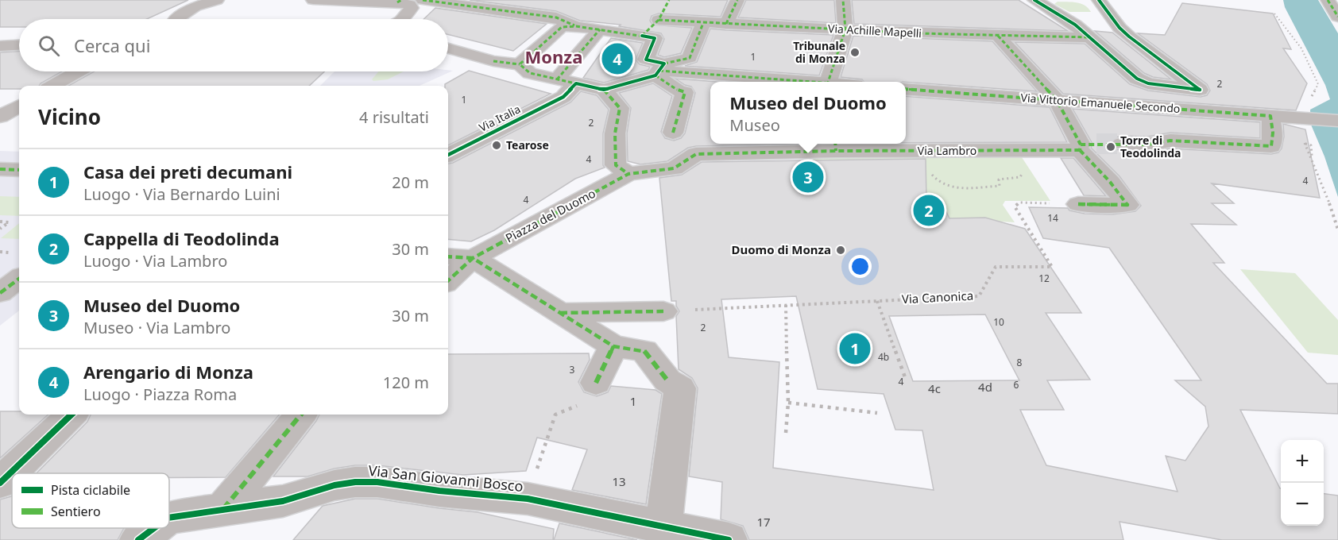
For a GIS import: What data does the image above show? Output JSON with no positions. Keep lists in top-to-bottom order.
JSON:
{
  "streets": {
    "street": [
      "Via Achille Mapelli",
      "Via Vittorio Emanuele Secondo",
      "Via Italia",
      "Via Lambro",
      "Piazza del Duomo",
      "Via San Giovanni Bosco"
    ],
    "path": ["Via Canonica"]
  },
  "crossings": [
    ["Via Lambro", "Piazza del Duomo"]
  ],
  "districts": ["Monza"],
  "places": [
    "Tribunale di Monza",
    "Tearose",
    "Torre di Teodolinda",
    "Duomo di Monza"
  ],
  "house_numbers": [
    "1",
    "2",
    "1",
    "2",
    "4",
    "4",
    "4",
    "14",
    "12",
    "10",
    "2",
    "4b",
    "8",
    "3",
    "4",
    "6",
    "4d",
    "4c",
    "1",
    "13",
    "17"
  ],
  "legend": ["Pista ciclabile", "Sentiero"],
  "page": {
    "search": "Cerca qui",
    "pins": [
      "4",
      "3",
      "2",
      "1"
    ],
    "popup": ["Museo del Duomo", "Museo"],
    "heading": ["Vicino", "4 risultati"],
    "list": [
      {
        "mark": "1",
        "name": "Casa dei preti decumani",
        "note": "Luogo · Via Bernardo Luini",
        "value": "20 m"
      },
      {
        "mark": "2",
        "name": "Cappella di Teodolinda",
        "note": "Luogo · Via Lambro",
        "value": "30 m"
      },
      {
        "mark": "3",
        "name": "Museo del Duomo",
        "note": "Museo · Via Lambro",
        "value": "30 m"
      },
      {
        "mark": "4",
        "name": "Arengario di Monza",
        "note": "Luogo · Piazza Roma",
        "value": "120 m"
      }
    ],
    "map_buttons": ["+", "−"]
  }
}
